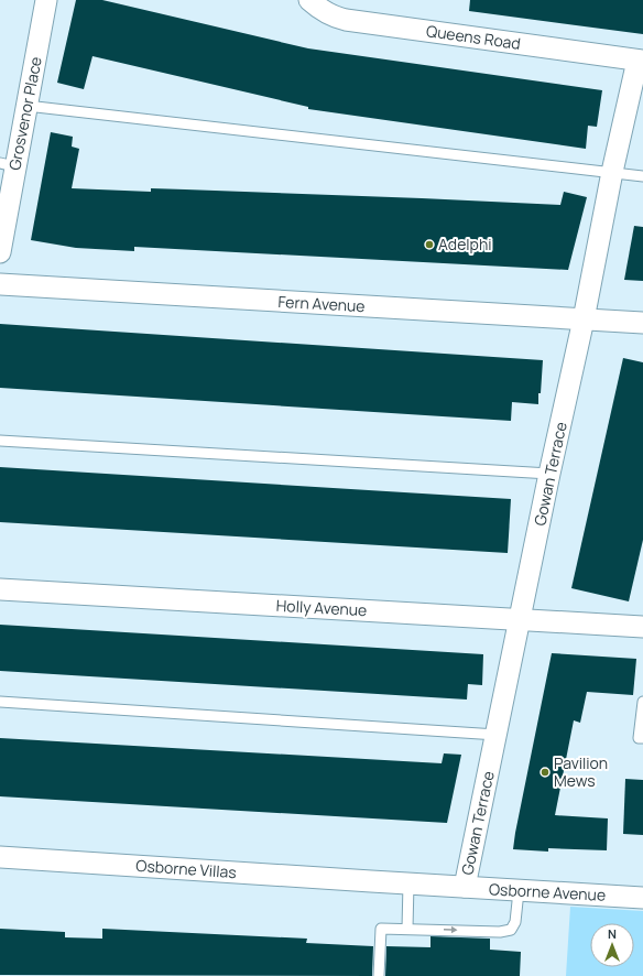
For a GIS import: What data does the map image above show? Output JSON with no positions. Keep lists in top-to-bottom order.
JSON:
{
  "streets": {
    "street": [
      "Queens Road",
      "Grosvenor Place",
      "Fern Avenue",
      "Gowan Terrace",
      "Holly Avenue",
      "Osborne Villas",
      "Osborne Avenue"
    ]
  },
  "crossings": [
    ["Queens Road", "Gowan Terrace"],
    ["Fern Avenue", "Gowan Terrace"],
    ["Gowan Terrace", "Holly Avenue"],
    ["Gowan Terrace", "Osborne Avenue"],
    ["Osborne Villas", "Osborne Avenue"]
  ],
  "places": ["Adelphi", "Pavilion Mews"],
  "north": "top"
}
